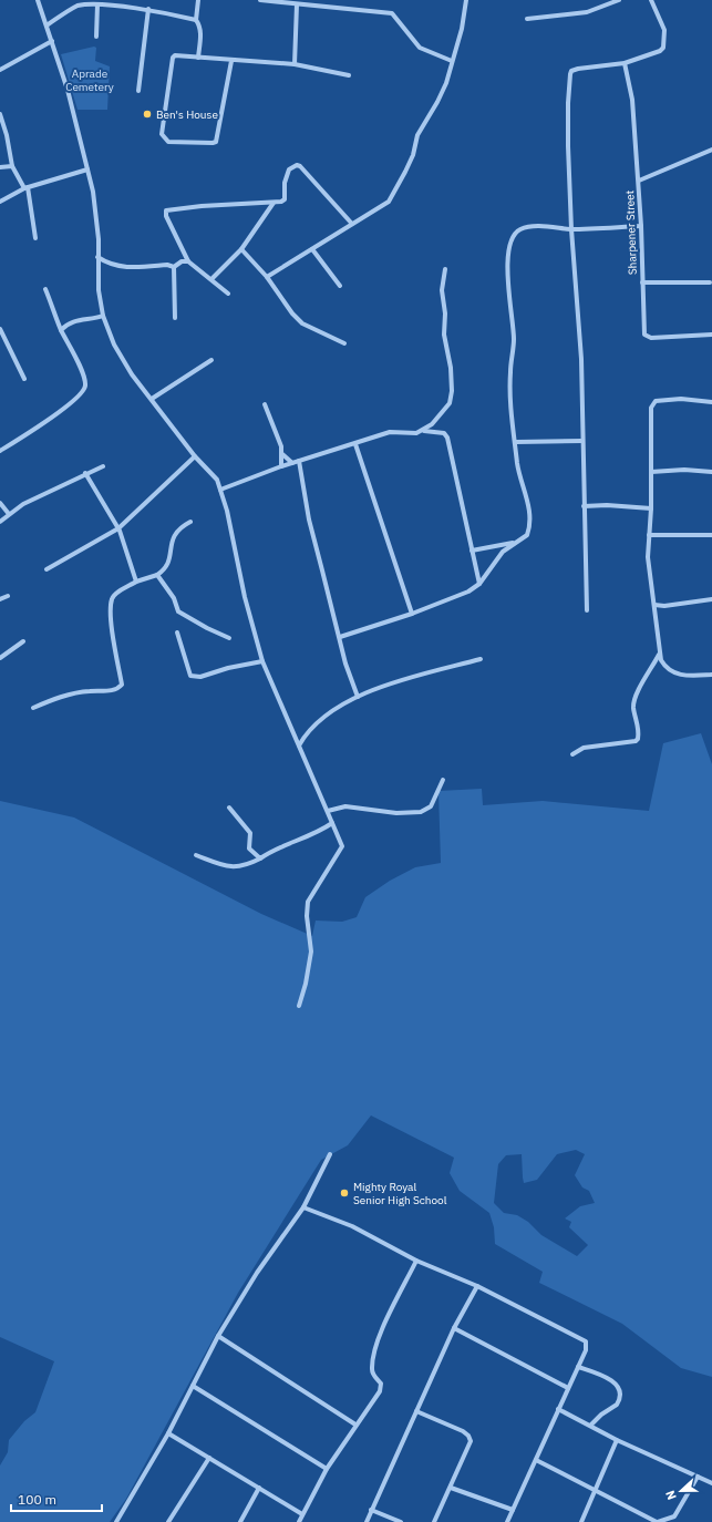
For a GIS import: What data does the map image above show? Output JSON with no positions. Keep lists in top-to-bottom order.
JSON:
{
  "streets": {
    "street": ["Sharpener Street"]
  },
  "parks": ["Aprade Cemetery"],
  "places": ["Ben's House", "Mighty Royal Senior High School"],
  "scale_bar": "100 m",
  "north": "left"
}
